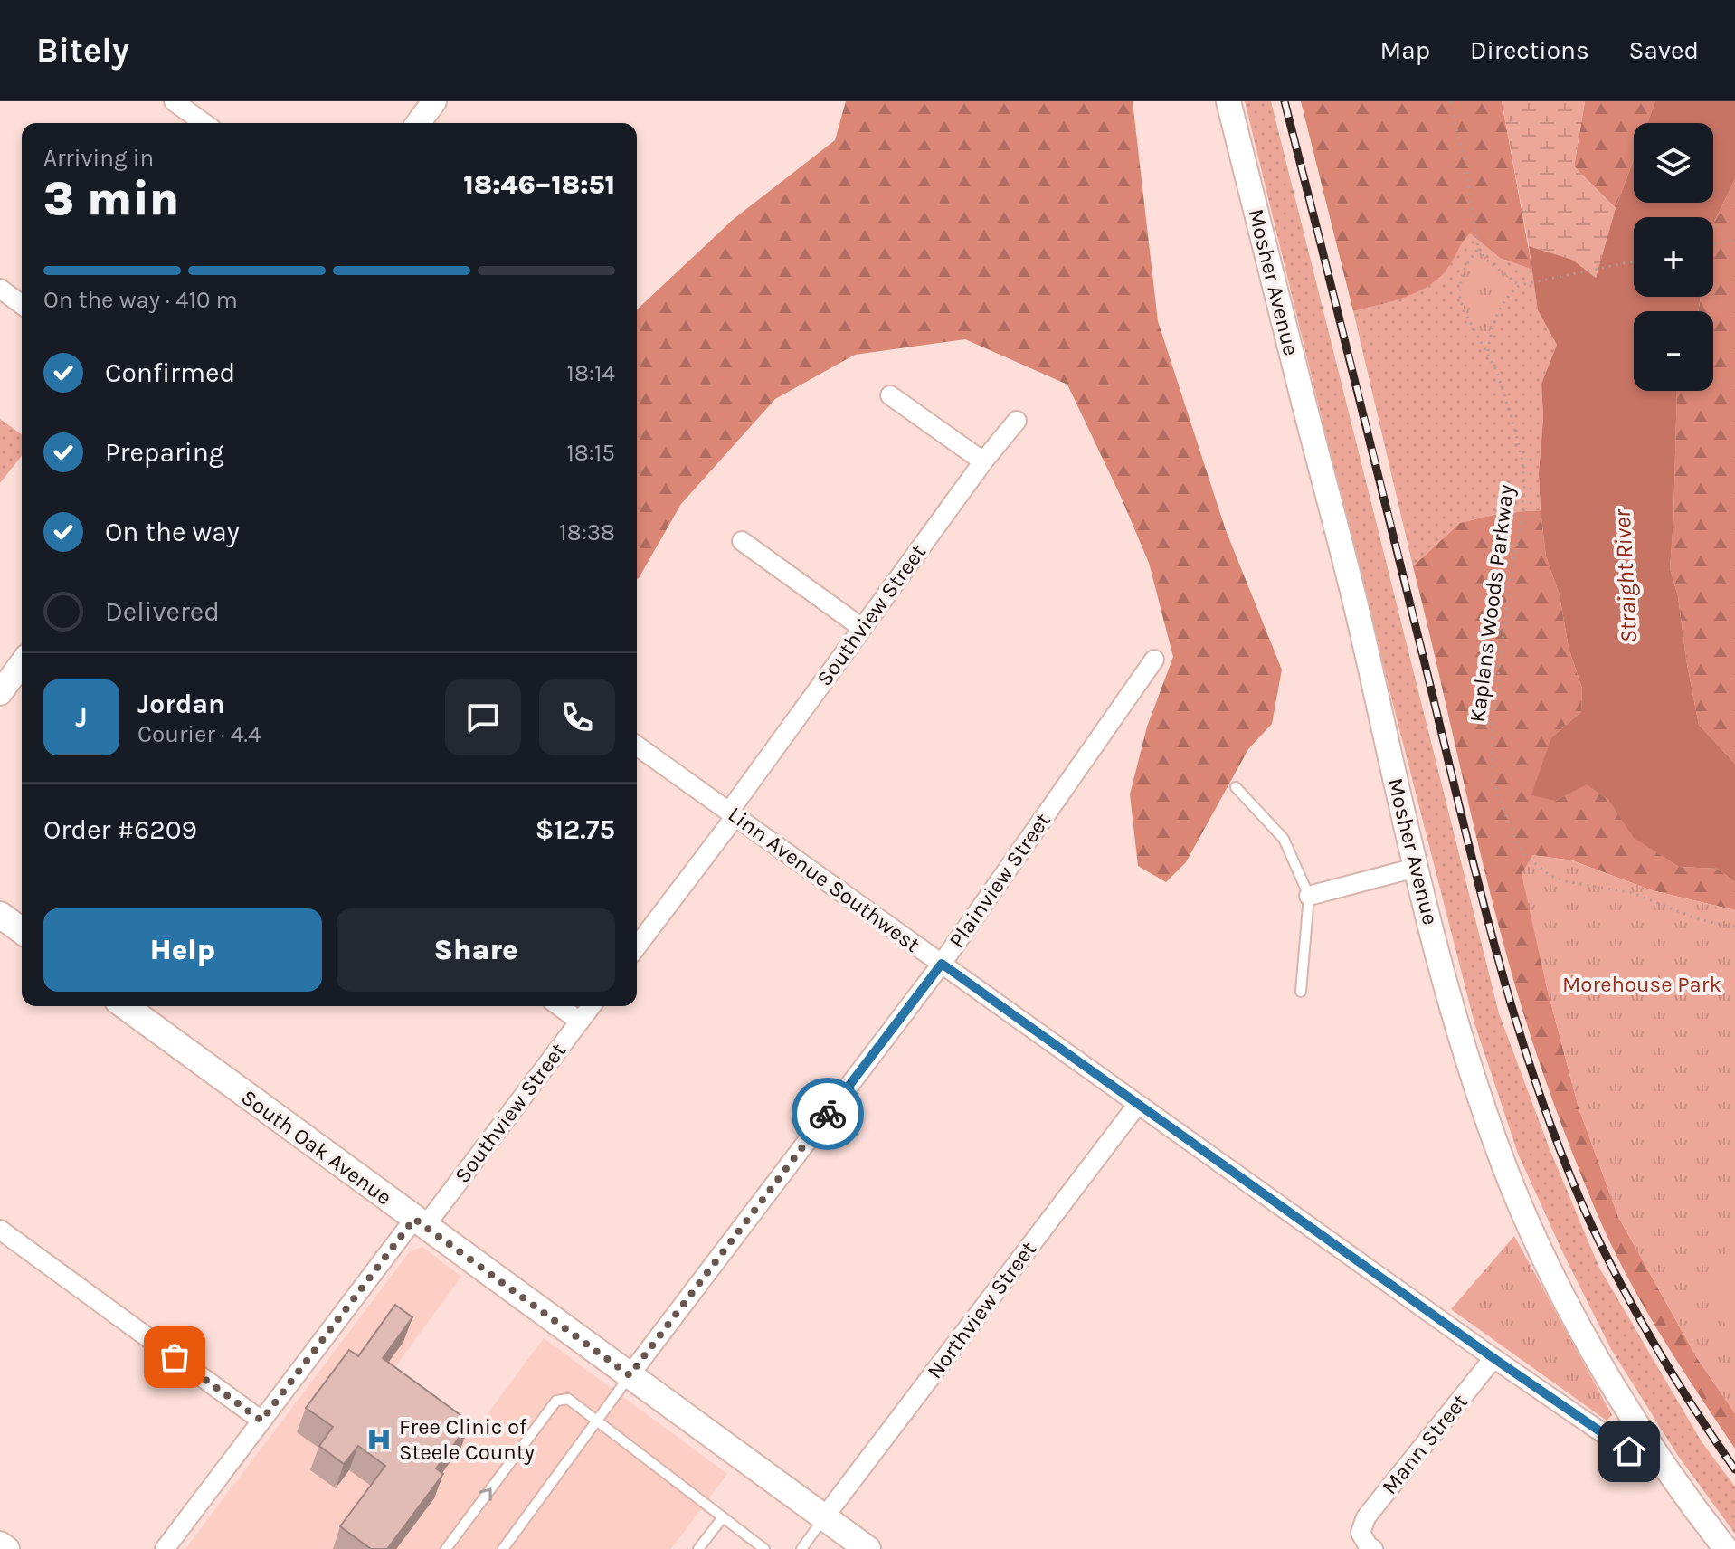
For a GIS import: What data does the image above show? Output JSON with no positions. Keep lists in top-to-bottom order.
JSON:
{
  "streets": {
    "main road": ["South Oak Avenue"],
    "street": [
      "Mosher Avenue",
      "Southview Street",
      "Linn Avenue Southwest",
      "Plainview Street",
      "Northview Street",
      "Mann Street"
    ],
    "path": ["Kaplans Woods Parkway"]
  },
  "crossings": [
    ["Mosher Avenue", "Linn Avenue Southwest"],
    ["Southview Street", "Linn Avenue Southwest"],
    ["Southview Street", "South Oak Avenue"],
    ["Linn Avenue Southwest", "Plainview Street"],
    ["Linn Avenue Southwest", "Northview Street"],
    ["Linn Avenue Southwest", "Mann Street"],
    ["Plainview Street", "South Oak Avenue"],
    ["South Oak Avenue", "Northview Street"]
  ],
  "water": ["Straight River"],
  "parks": ["Morehouse Park"],
  "places": {
    "hospital": ["Free Clinic of Steele County"]
  },
  "page": {
    "header": "Bitely",
    "nav": ["Map", "Directions", "Saved"],
    "map_buttons": ["+", "−"],
    "heading": ["3 min", "Arriving in", "18:46–18:51"],
    "panel": [
      "Jordan",
      "Courier · 4.4",
      "Order #6209",
      "$12.75"
    ],
    "bar": "On the way · 410 m",
    "list": [
      ["Confirmed", "18:14"],
      ["Preparing", "18:15"],
      ["On the way", "18:38"],
      "Delivered"
    ],
    "round": "J",
    "buttons": ["Help", "Share"]
  }
}
